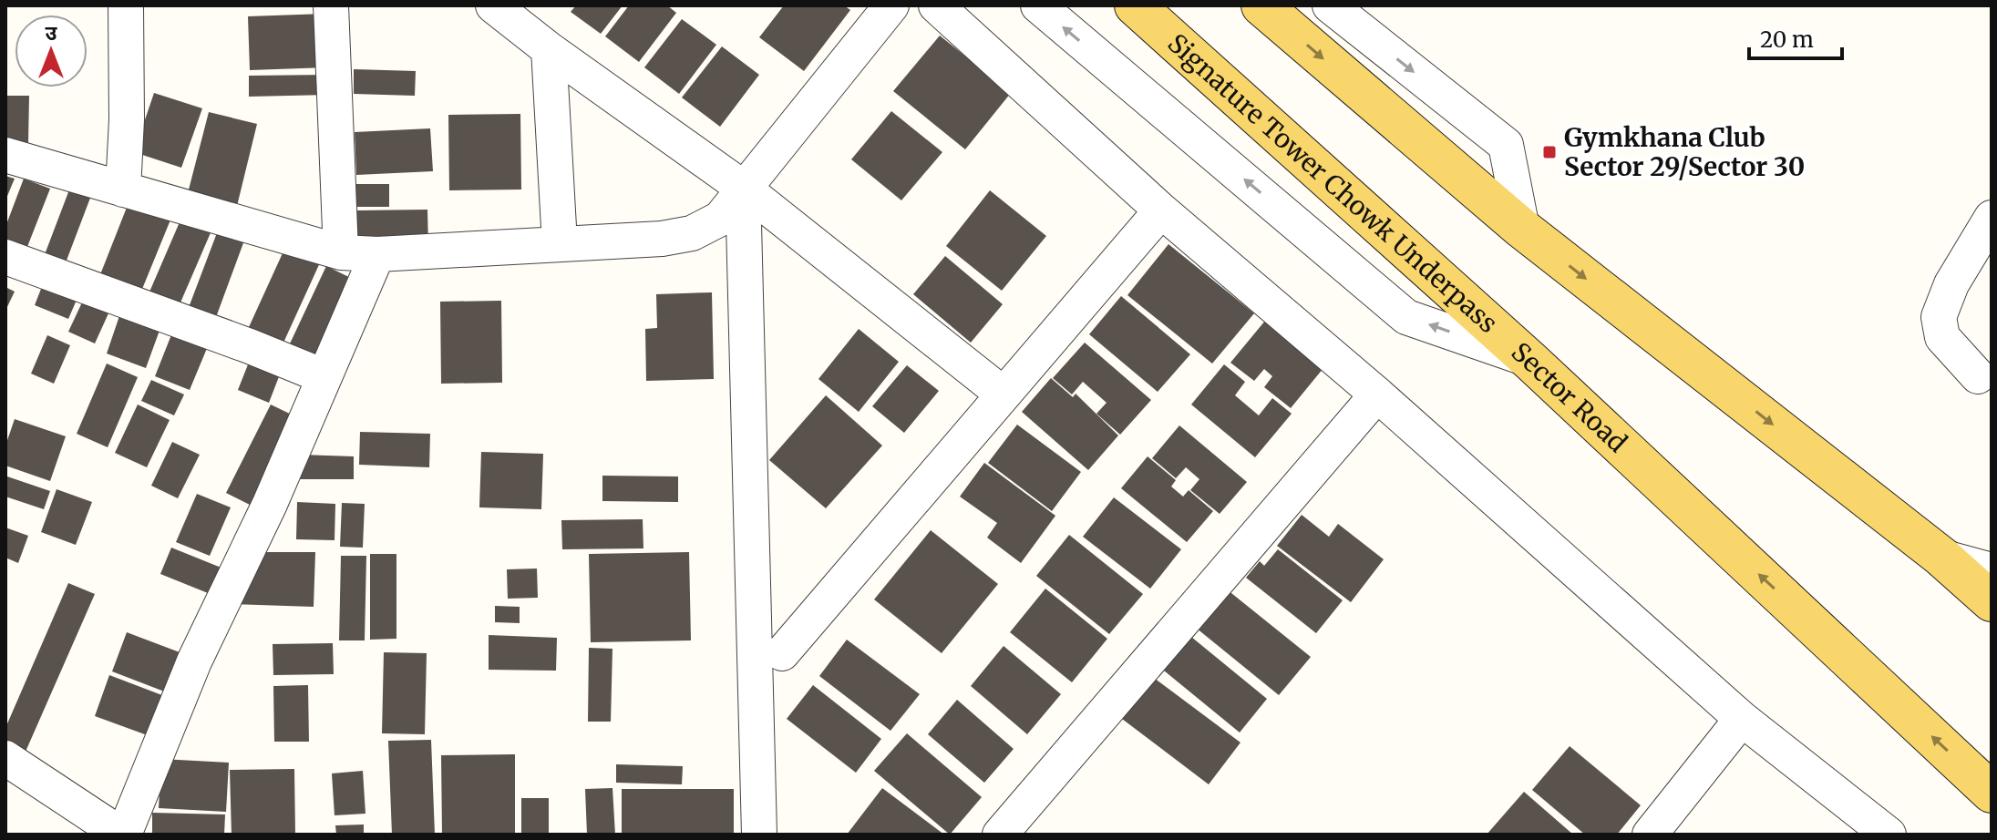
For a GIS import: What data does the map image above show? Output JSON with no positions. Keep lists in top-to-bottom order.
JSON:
{
  "streets": {
    "main road": ["Signature Tower Chowk Underpass", "Sector Road"]
  },
  "crossings": [
    ["Signature Tower Chowk Underpass", "Sector Road"]
  ],
  "places": {
    "transit": ["Gymkhana Club Sector 29/Sector 30"]
  },
  "scale_bar": "20 m",
  "north": "top"
}
